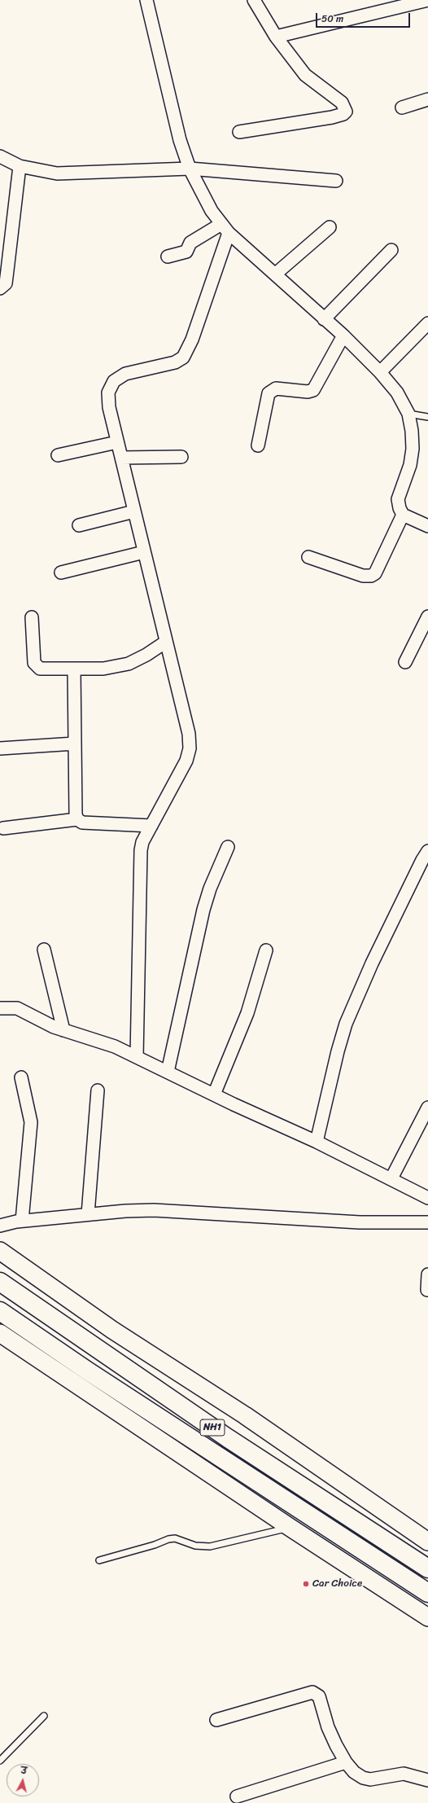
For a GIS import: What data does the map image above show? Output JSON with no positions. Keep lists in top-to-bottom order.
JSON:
{
  "streets": {
    "highway": ["NH1"]
  },
  "places": ["Car Choice"],
  "scale_bar": "50 m",
  "north": "top"
}
